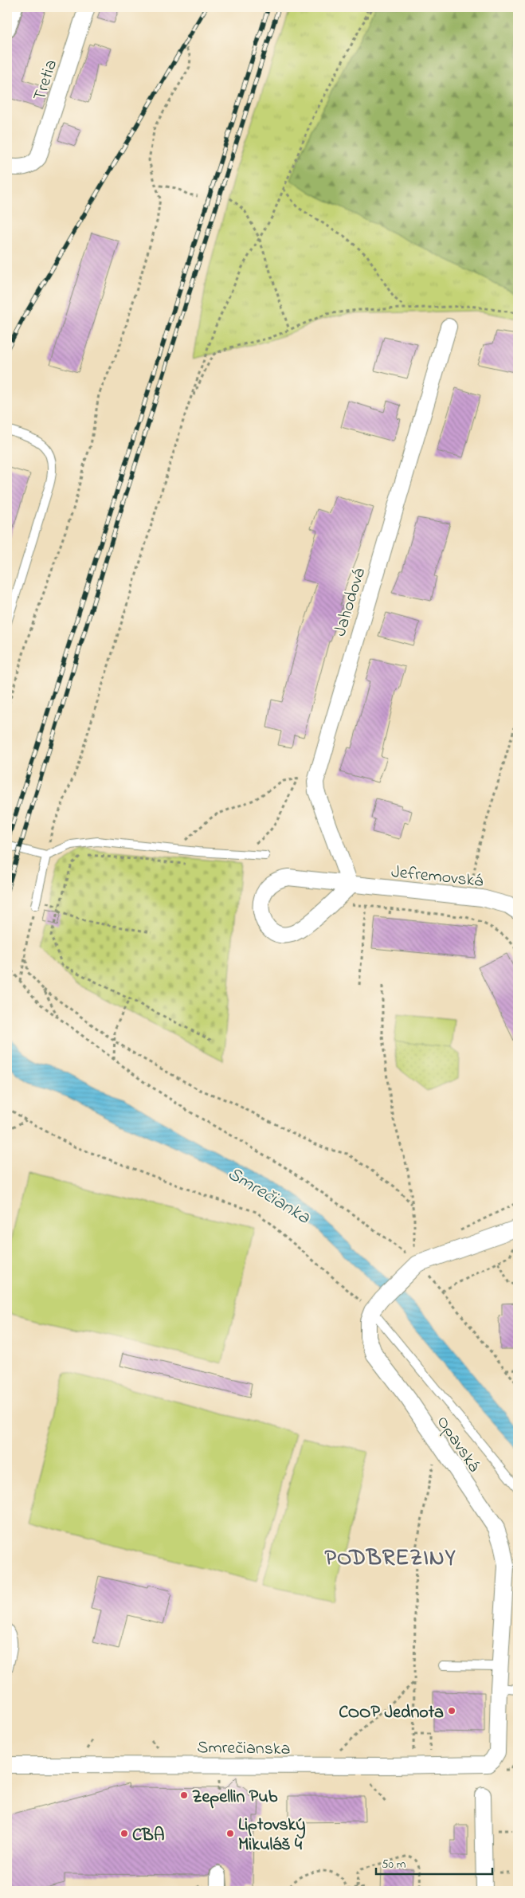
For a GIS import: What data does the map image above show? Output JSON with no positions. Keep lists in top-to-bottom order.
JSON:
{
  "streets": {
    "street": [
      "Tretia",
      "Jahodová",
      "Jefremovská",
      "Opavská",
      "Smrečianska"
    ]
  },
  "crossings": [
    ["Jahodová", "Jefremovská"],
    ["Opavská", "Smrečianska"]
  ],
  "districts": ["PODBREZINY"],
  "water": ["Smrečianka"],
  "places": [
    "COOP Jednota",
    "Zepellin Pub",
    "CBA",
    "Liptovský Mikuláš 4"
  ],
  "scale_bar": "50 m"
}
